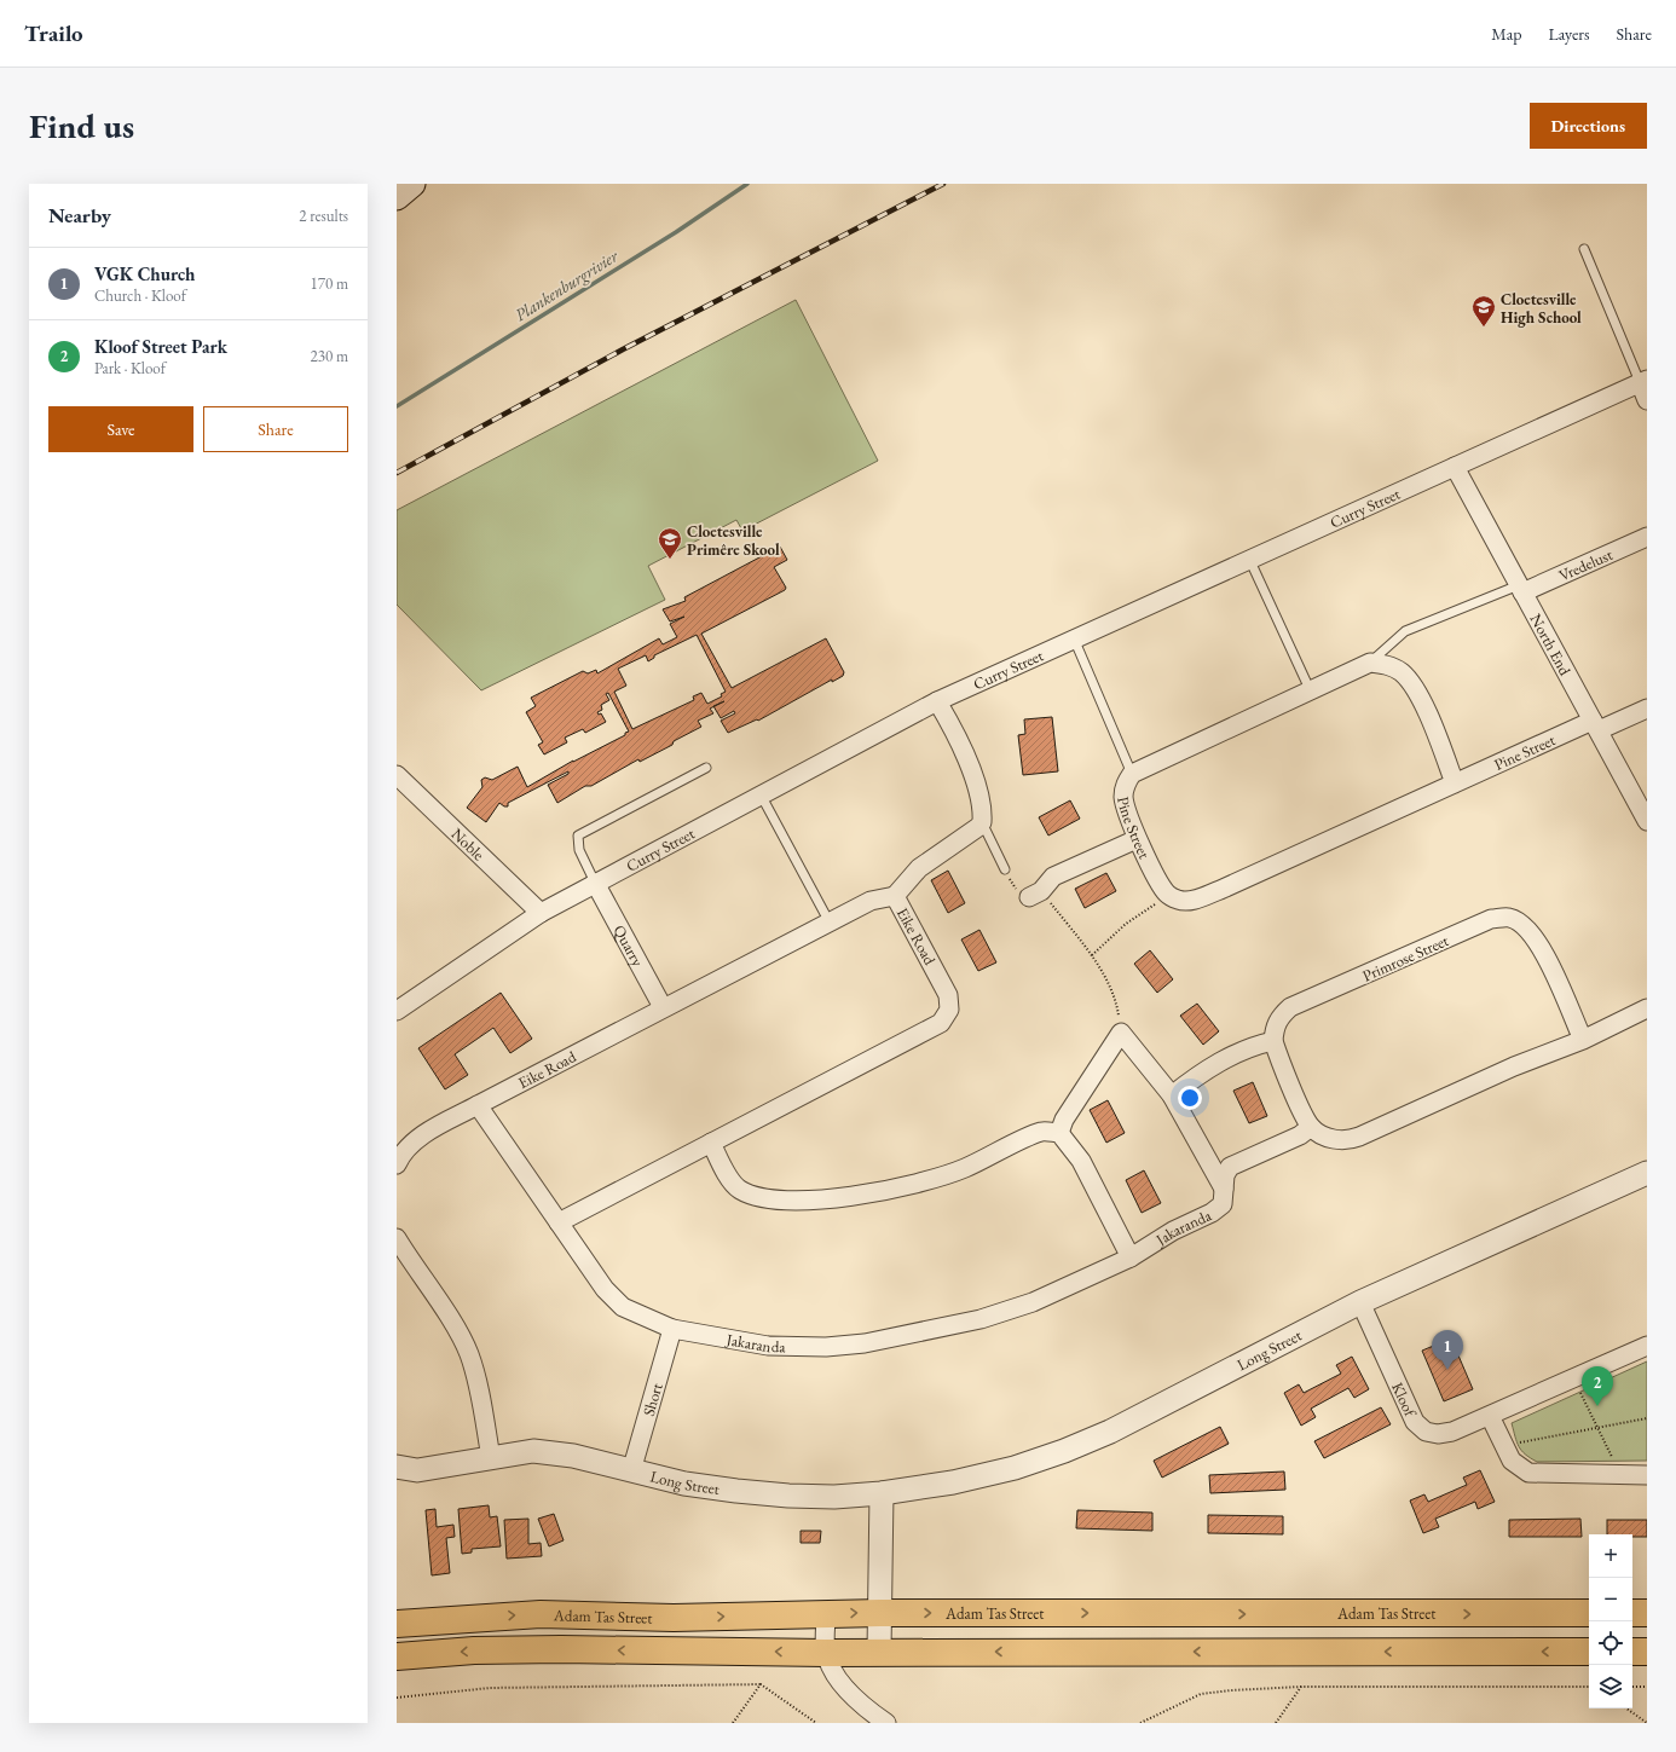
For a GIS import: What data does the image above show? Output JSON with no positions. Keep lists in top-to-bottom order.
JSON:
{
  "streets": {
    "main road": ["Adam Tas Street"],
    "street": [
      "Curry Street",
      "Vredelust",
      "North End",
      "Pine Street",
      "Noble",
      "Eike Road",
      "Quarry",
      "Primrose Street",
      "Jakaranda",
      "Long Street",
      "Kloof",
      "Short"
    ]
  },
  "crossings": [
    ["Curry Street", "North End"],
    ["Curry Street", "Noble"],
    ["Curry Street", "Quarry"],
    ["Vredelust", "North End"],
    ["North End", "Pine Street"],
    ["Eike Road", "Quarry"],
    ["Eike Road", "Jakaranda"],
    ["Jakaranda", "Short"],
    ["Long Street", "Kloof"],
    ["Long Street", "Short"]
  ],
  "water": ["Plankenburgrivier"],
  "places": {
    "school or university": ["Cloetesville High School", "Cloetesville Primêre Skool"]
  },
  "page": {
    "header": "Trailo",
    "nav": ["Map", "Layers", "Share"],
    "buttons": [
      "Directions",
      ["Save", "Share"]
    ],
    "title": "Find us",
    "heading": ["Nearby", "2 results"],
    "list": [
      {
        "mark": "1",
        "name": "VGK Church",
        "note": "Church · Kloof",
        "value": "170 m"
      },
      {
        "mark": "2",
        "name": "Kloof Street Park",
        "note": "Park · Kloof",
        "value": "230 m"
      }
    ],
    "pins": ["1", "2"],
    "map_buttons": ["+", "−"]
  }
}
